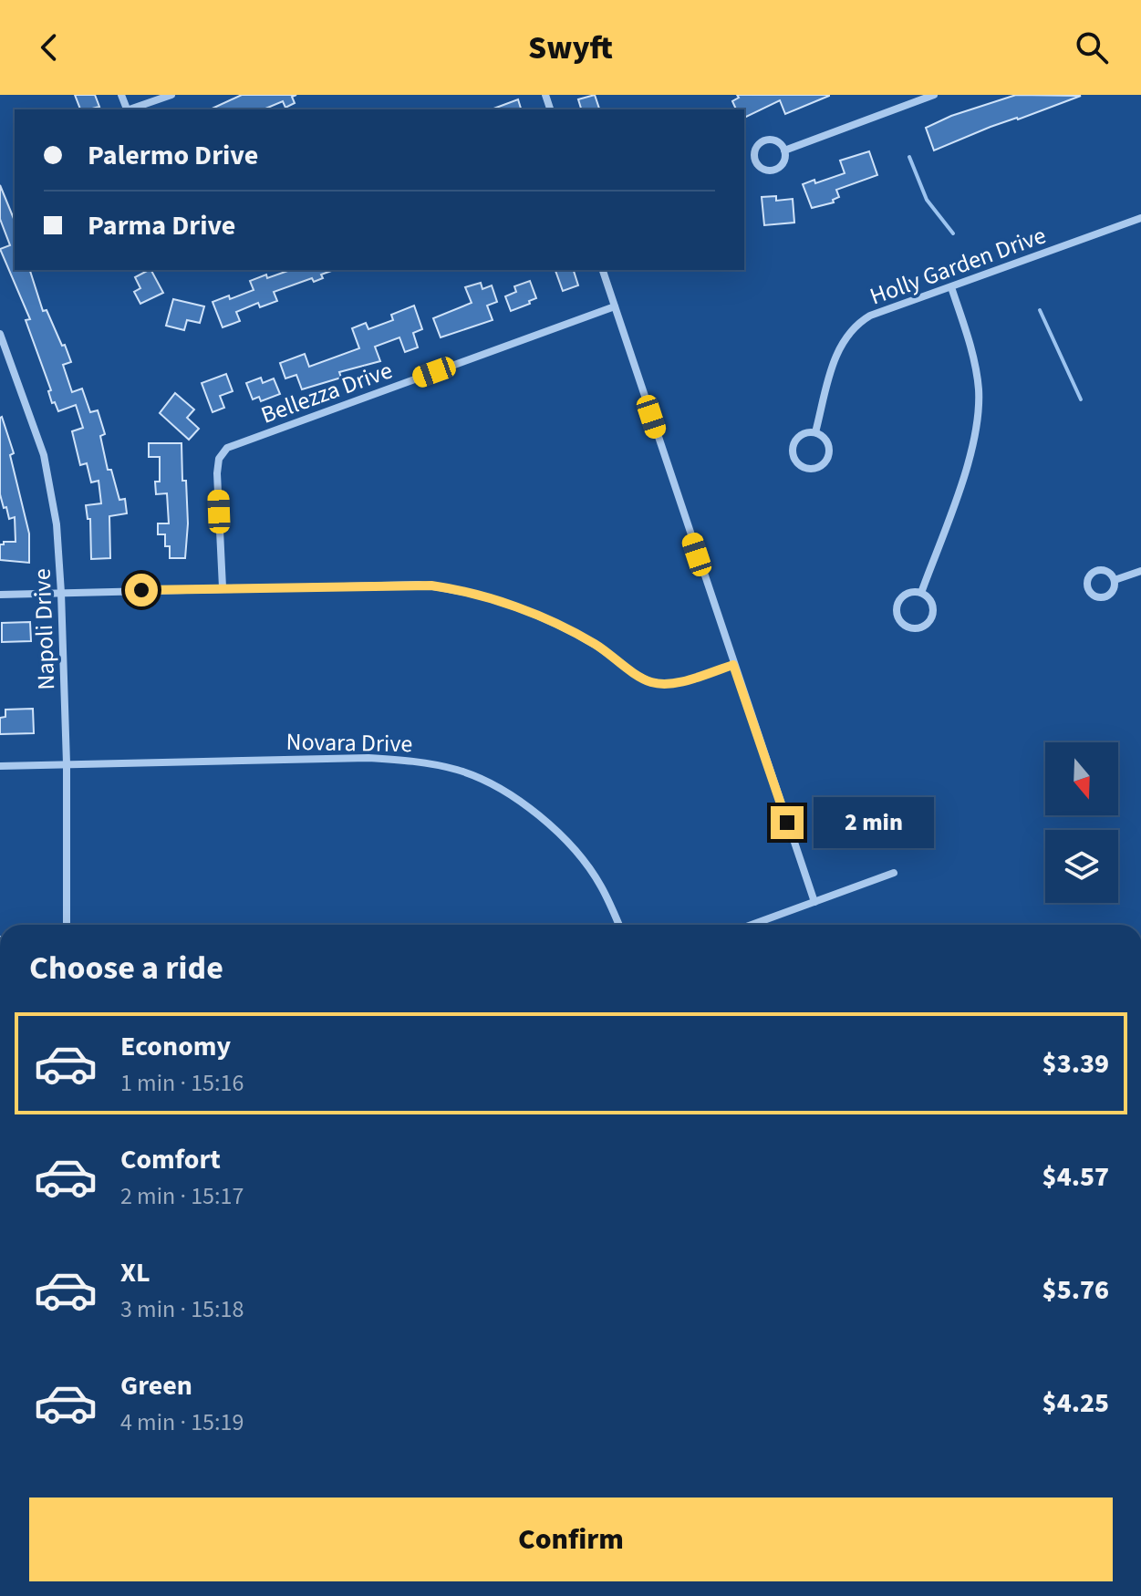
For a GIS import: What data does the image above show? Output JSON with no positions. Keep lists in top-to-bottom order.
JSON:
{
  "streets": {
    "street": [
      "Holly Garden Drive",
      "Bellezza Drive",
      "Napoli Drive",
      "Novara Drive"
    ]
  },
  "crossings": [
    ["Napoli Drive", "Novara Drive"]
  ],
  "north": "bottom",
  "page": {
    "header": "Swyft",
    "banner": ["Palermo Drive", "Parma Drive"],
    "bubble": "2 min",
    "heading": "Choose a ride",
    "list": [
      {
        "name": "Economy",
        "note": "1 min · 15:16",
        "value": "$3.39"
      },
      {
        "name": "Comfort",
        "note": "2 min · 15:17",
        "value": "$4.57"
      },
      {
        "name": "XL",
        "note": "3 min · 15:18",
        "value": "$5.76"
      },
      {
        "name": "Green",
        "note": "4 min · 15:19",
        "value": "$4.25"
      }
    ],
    "buttons": "Confirm"
  }
}
